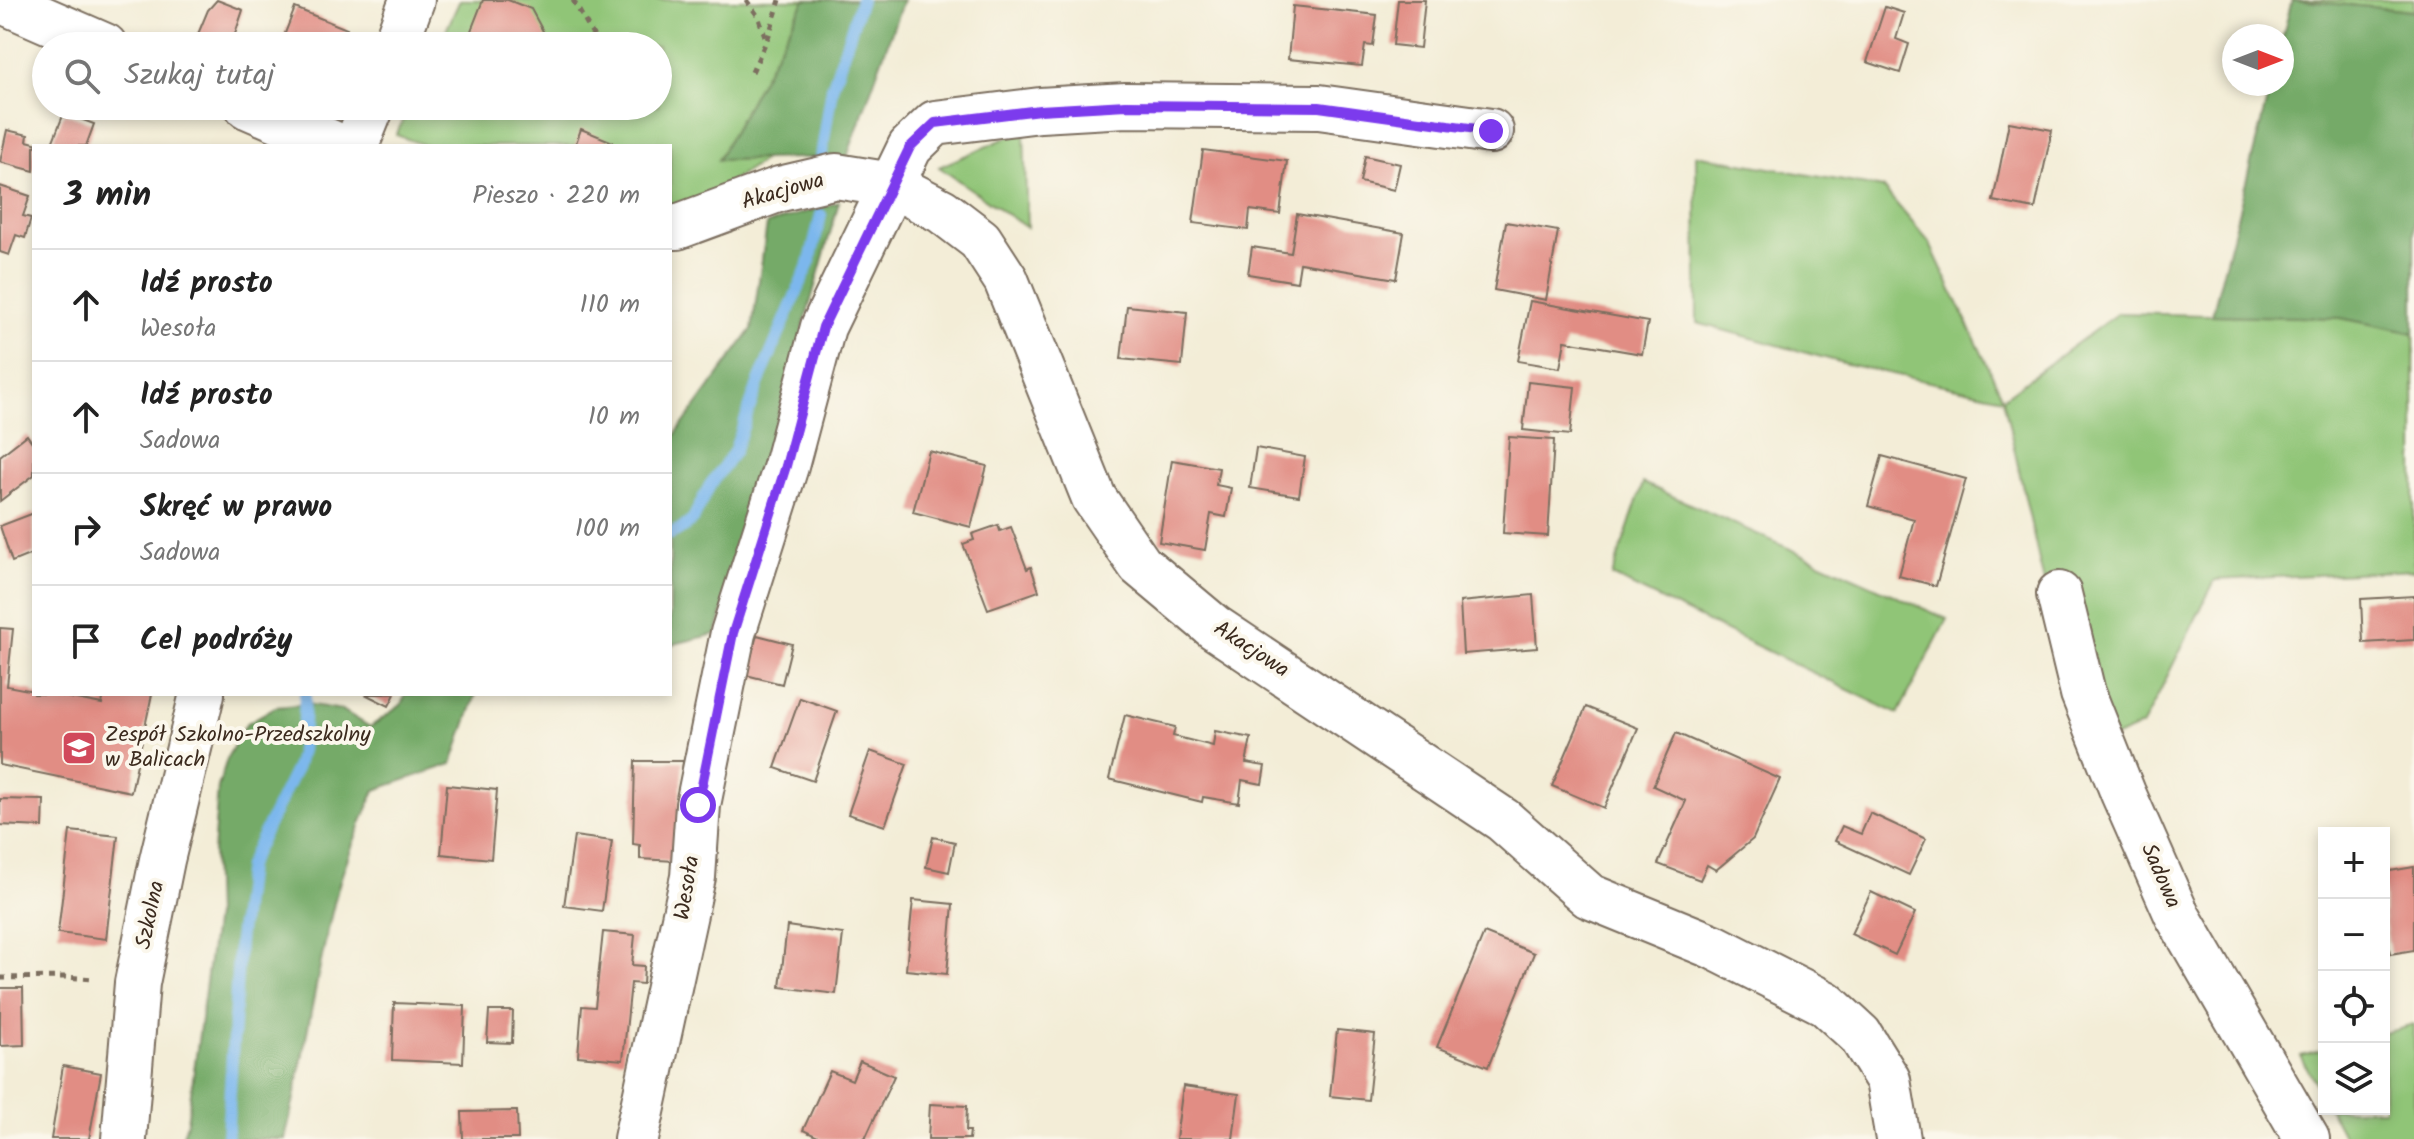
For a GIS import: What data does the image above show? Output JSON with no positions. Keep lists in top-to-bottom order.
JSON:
{
  "streets": {
    "street": [
      "Akacjowa",
      "Sadowa",
      "Wesoła",
      "Szkolna"
    ]
  },
  "crossings": [
    ["Akacjowa", "Wesoła"]
  ],
  "places": {
    "school or university": ["Zespół Szkolno-Przedszkolny w Balicach"]
  },
  "north": "right",
  "page": {
    "search": "Szukaj tutaj",
    "heading": ["3 min", "Pieszo · 220 m"],
    "list": [
      ["Idź prosto", "Wesoła", "110 m"],
      ["Idź prosto", "Sadowa", "10 m"],
      ["Skręć w prawo", "Sadowa", "100 m"],
      "Cel podróży"
    ],
    "map_buttons": ["+", "−"]
  }
}
